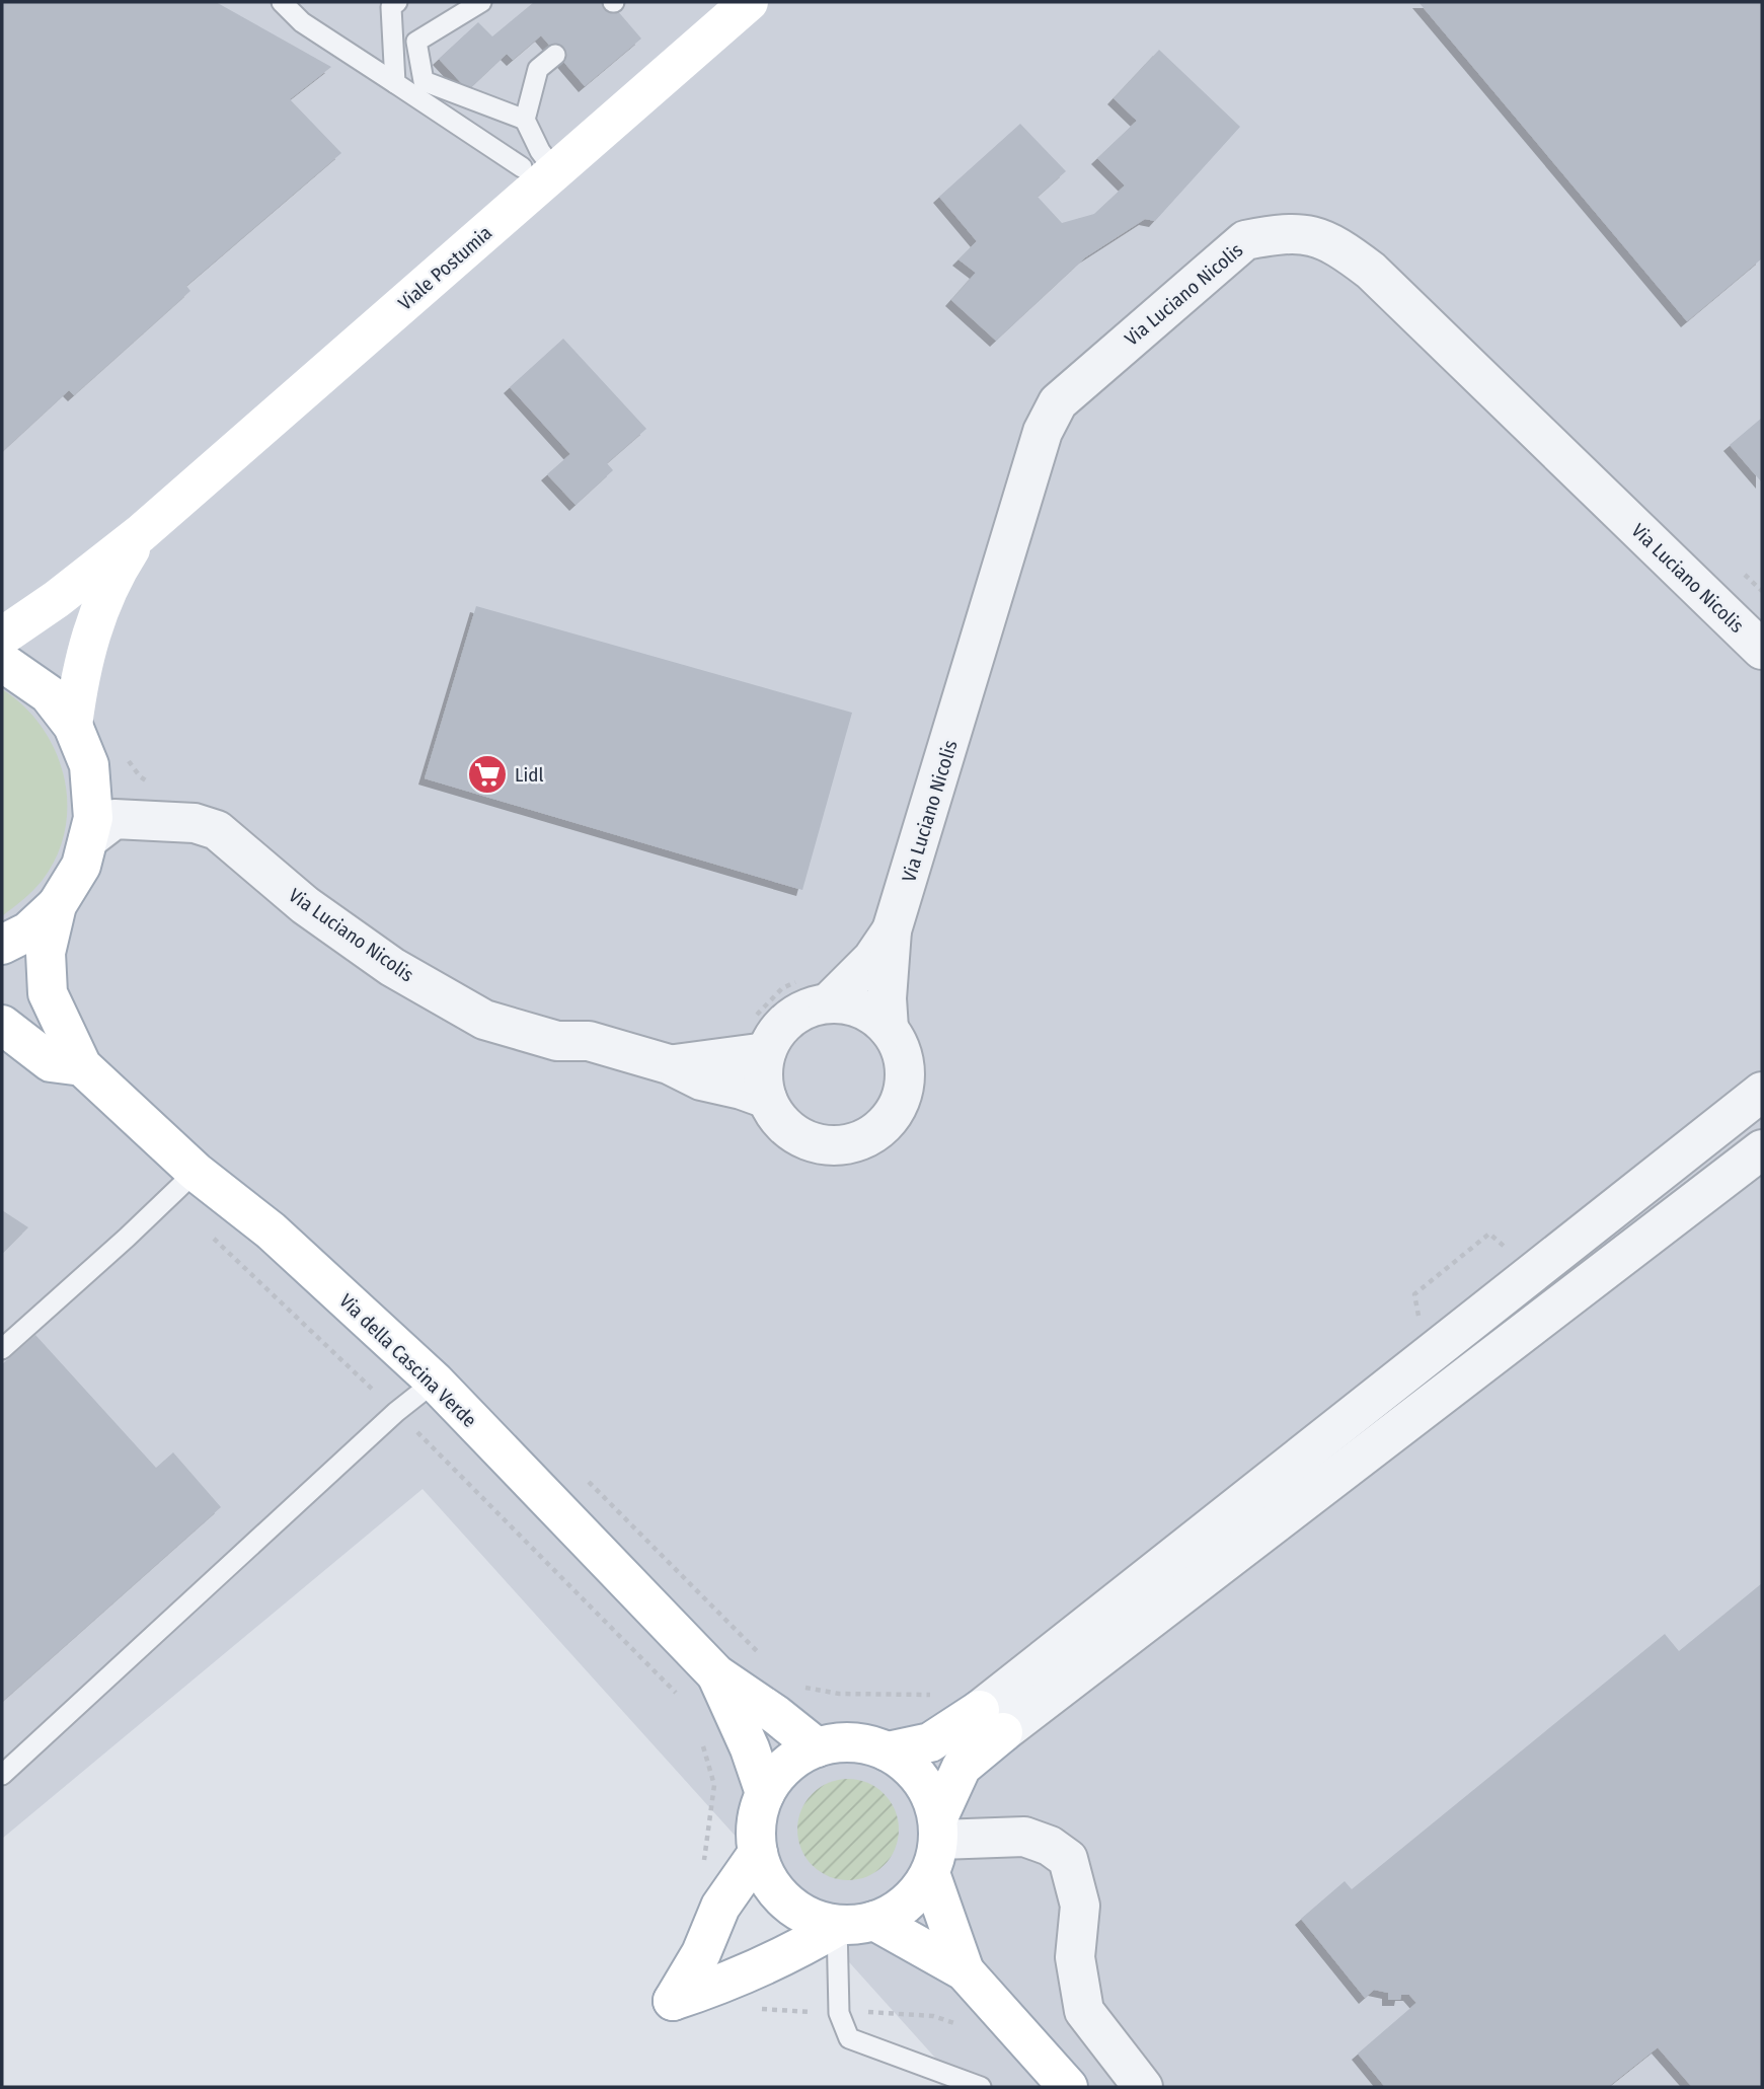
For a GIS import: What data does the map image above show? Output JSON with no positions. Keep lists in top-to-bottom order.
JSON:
{
  "streets": {
    "main road": ["Viale Postumia", "Via della Cascina Verde"],
    "street": ["Via Luciano Nicolis"]
  },
  "places": {
    "supermarket": ["Lidl"]
  }
}
